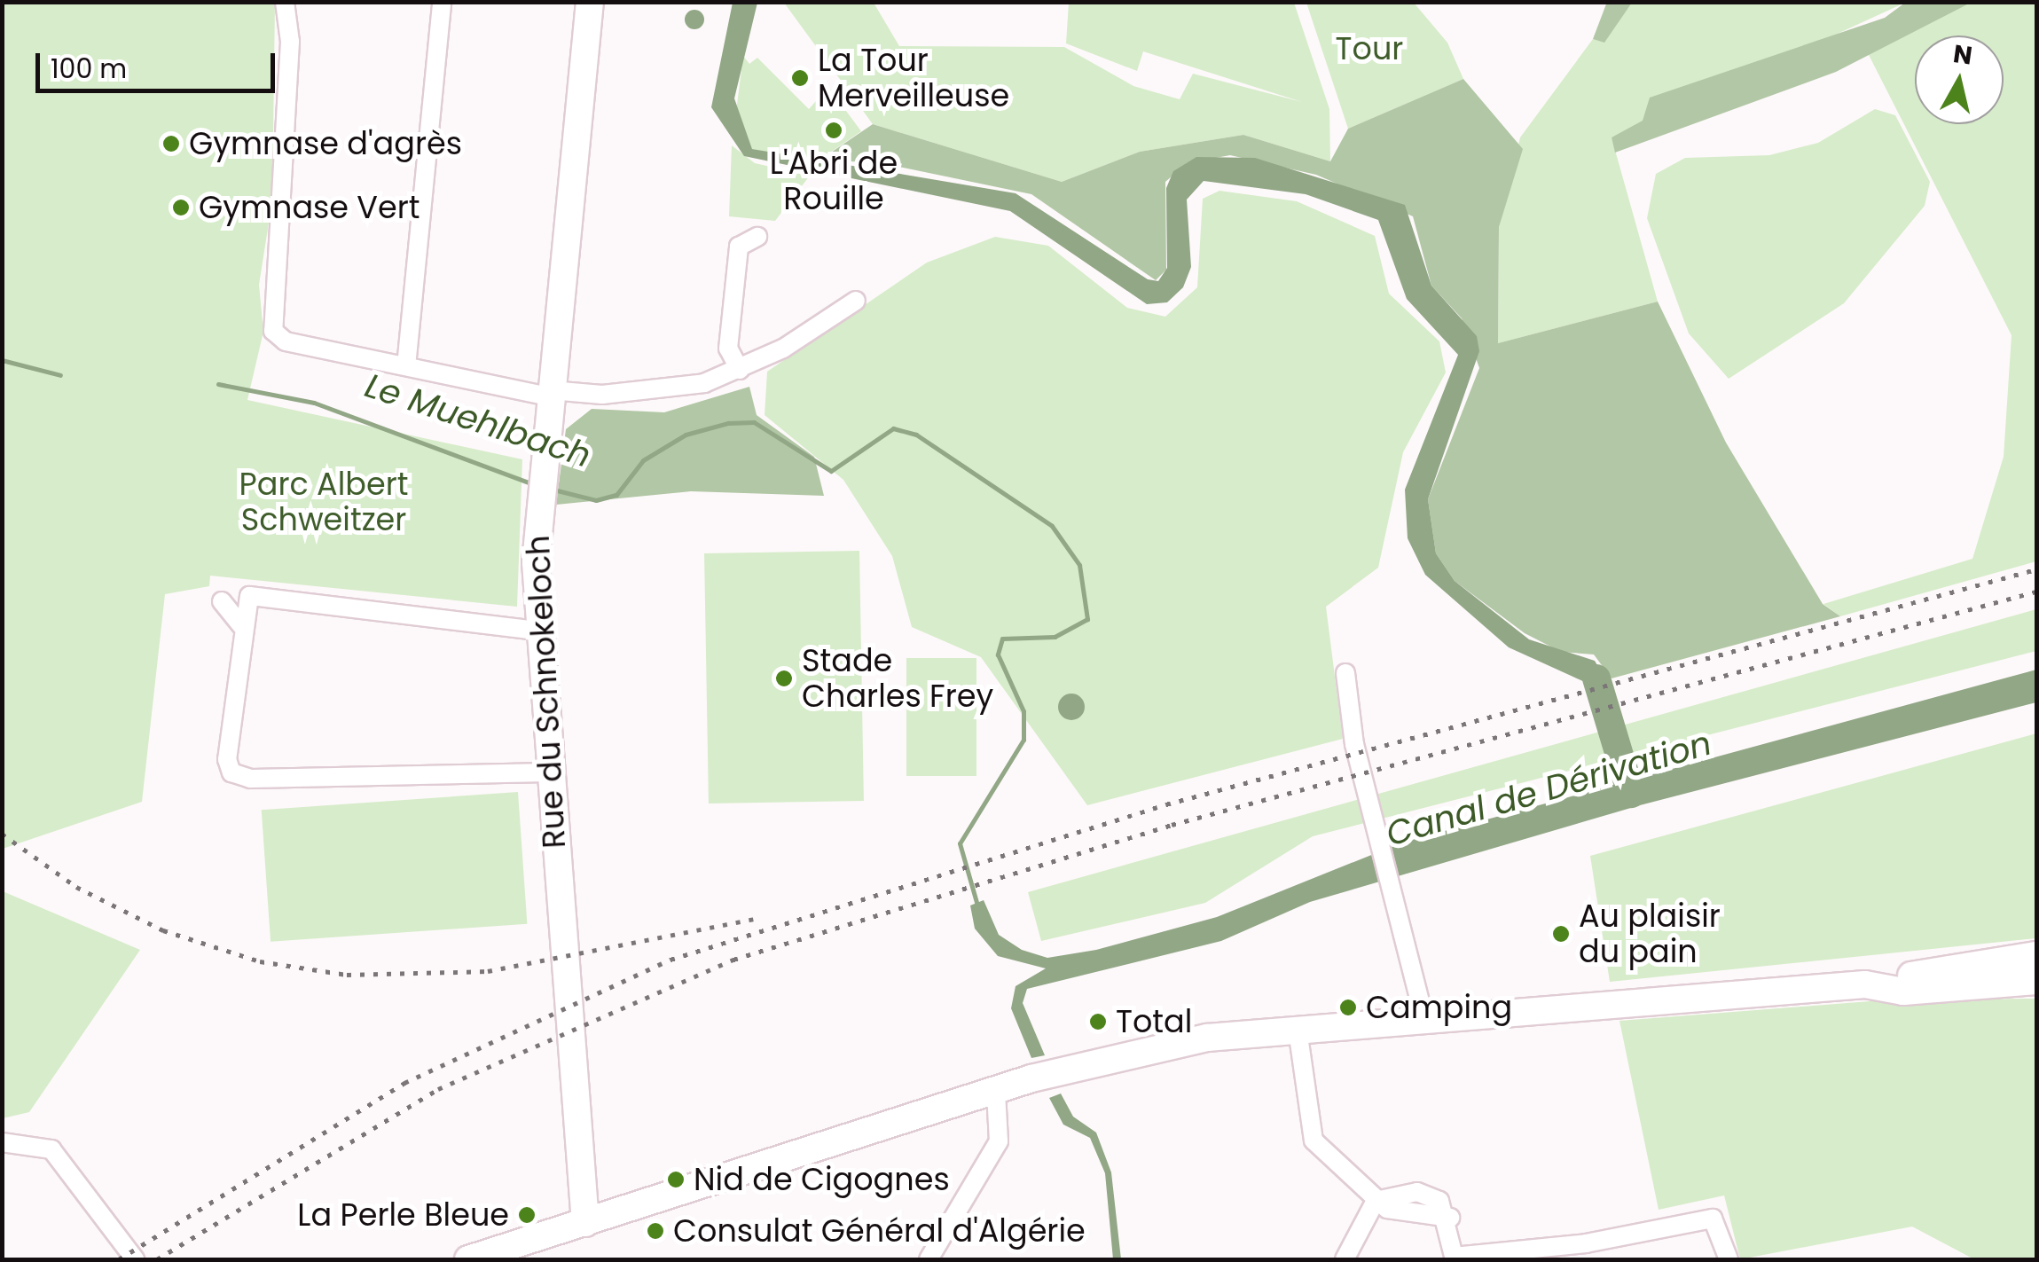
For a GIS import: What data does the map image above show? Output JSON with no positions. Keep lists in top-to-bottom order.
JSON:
{
  "streets": {
    "main road": ["Rue du Schnokeloch"]
  },
  "water": ["Le Muehlbach", "Canal de Dérivation"],
  "parks": ["Tour", "Parc Albert Schweitzer"],
  "places": [
    "La Tour Merveilleuse",
    "L'Abri de Rouille",
    "Gymnase d'agrès",
    "Gymnase Vert",
    "Stade Charles Frey",
    "Au plaisir du pain",
    "Camping",
    "Total",
    "Nid de Cigognes",
    "La Perle Bleue",
    "Consulat Général d'Algérie"
  ],
  "scale_bar": "100 m",
  "north": "top"
}
